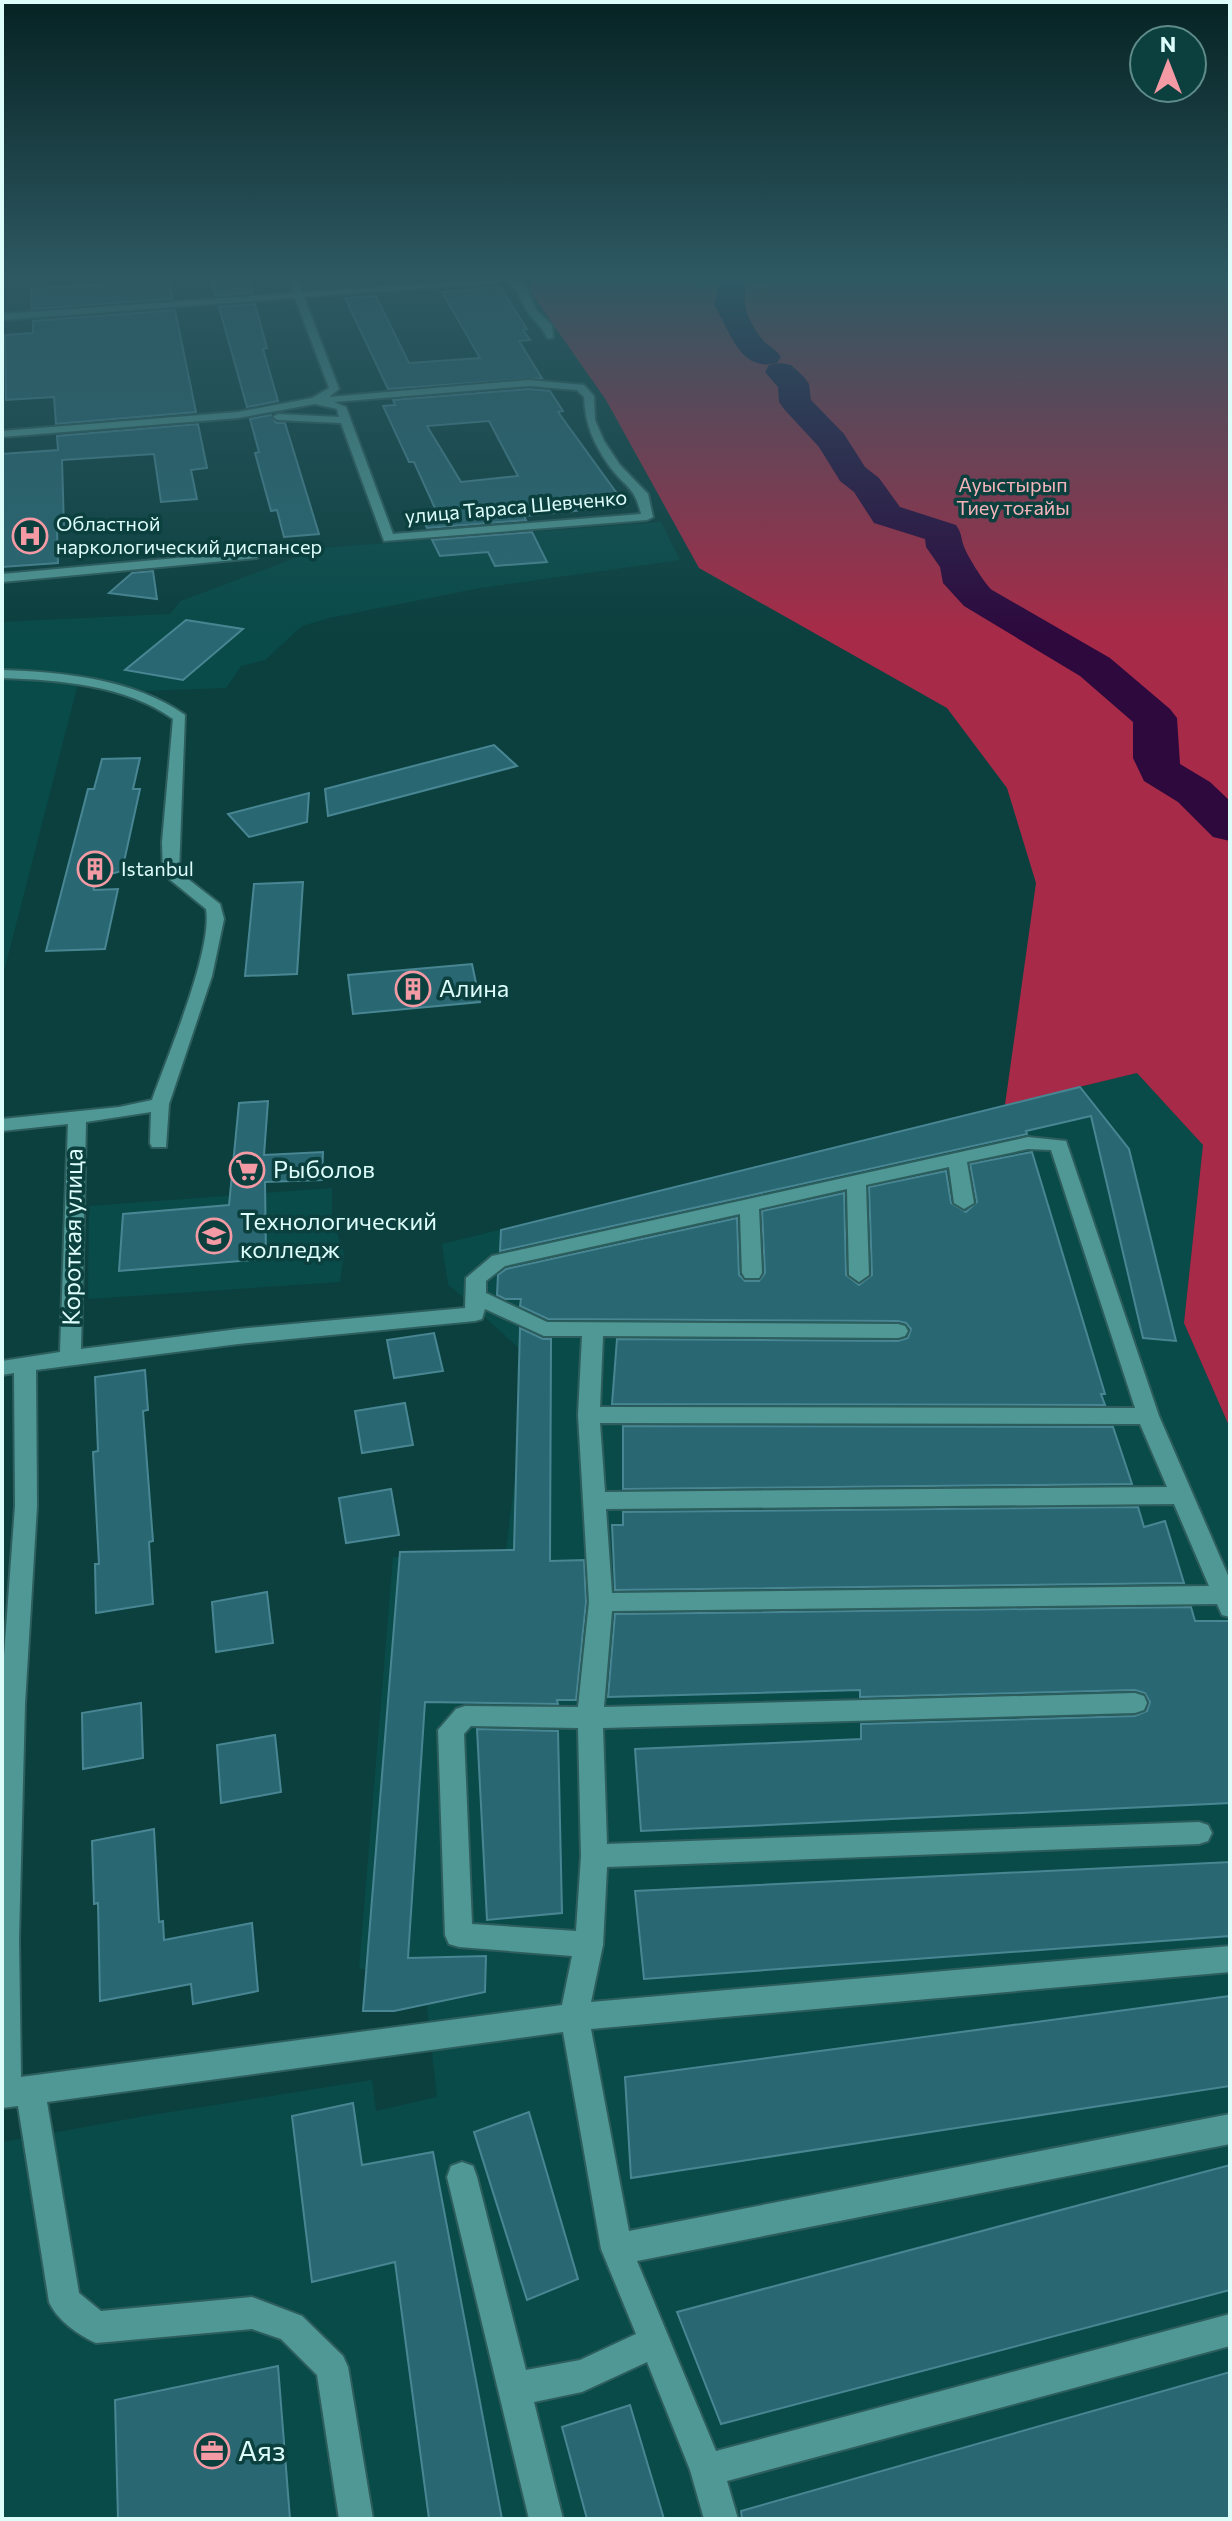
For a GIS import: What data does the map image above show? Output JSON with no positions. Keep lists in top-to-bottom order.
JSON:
{
  "streets": {
    "street": ["улица Тараса Шевченко", "Короткая улица"]
  },
  "parks": ["Ауыстырып Тиеу тоғайы"],
  "places": {
    "hospital": ["Областной наркологический диспансер"],
    "building": ["Istanbul", "Алина"],
    "supermarket": ["Рыболов"],
    "school or university": ["Технологический колледж"],
    "office": ["Аяз"]
  },
  "north": "top"
}
